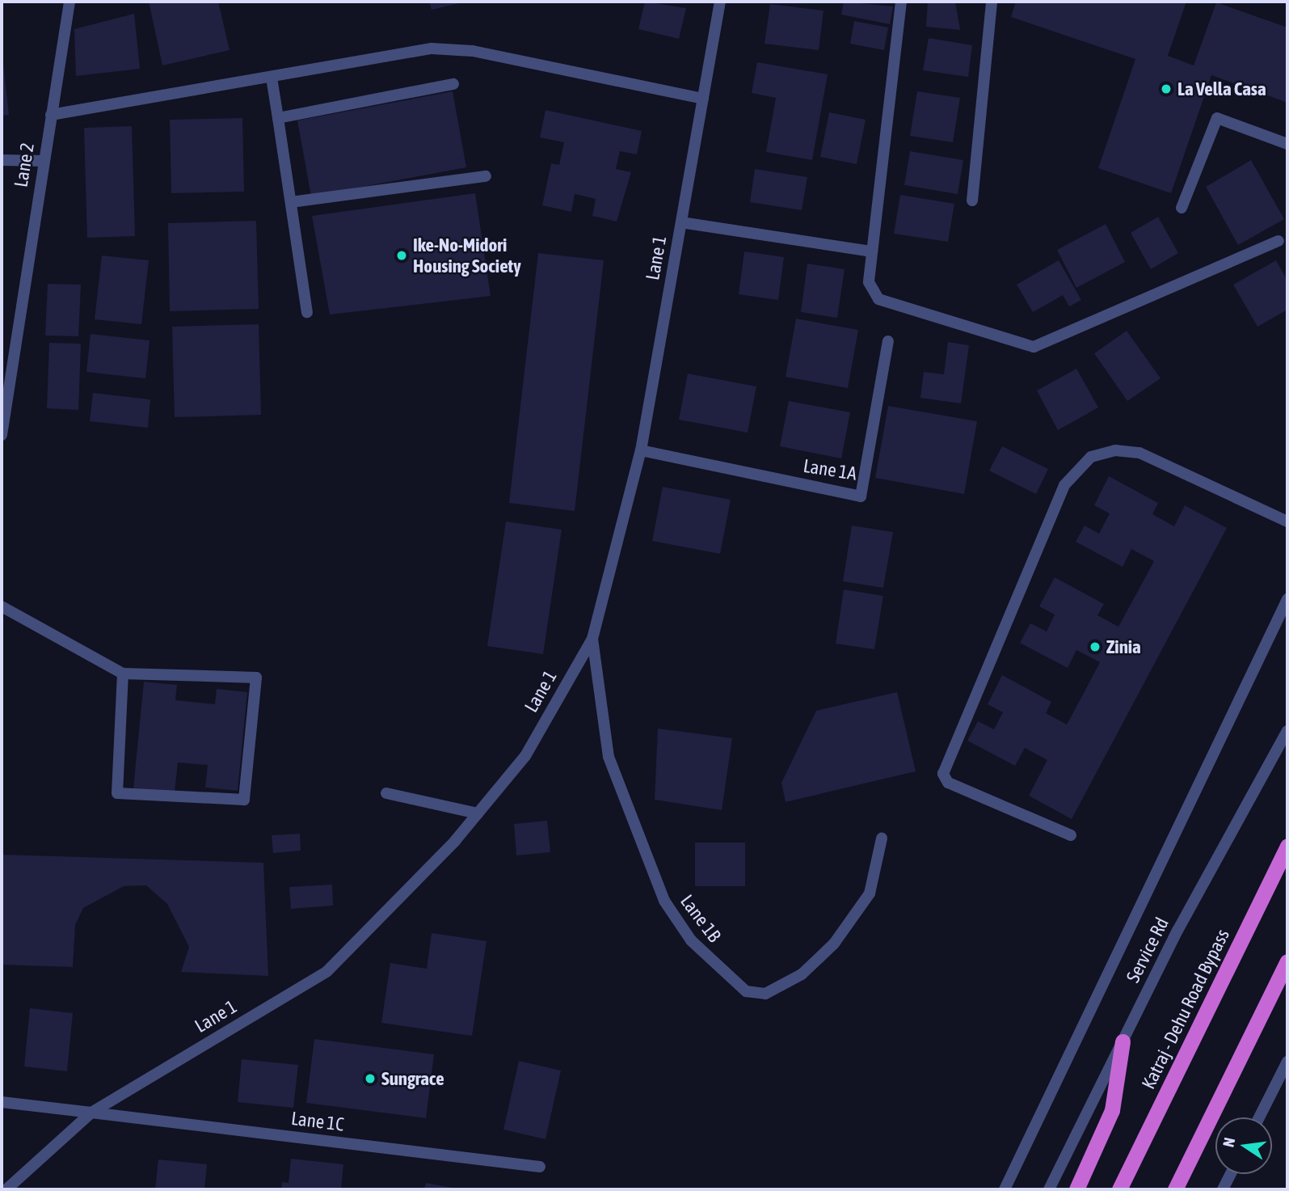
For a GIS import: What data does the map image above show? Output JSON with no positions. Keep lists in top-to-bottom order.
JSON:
{
  "streets": {
    "highway": ["Katraj - Dehu Road Bypass"],
    "street": [
      "Lane 2",
      "Lane 1",
      "Lane 1A",
      "Lane 1B",
      "Service Rd",
      "Lane 1C"
    ]
  },
  "crossings": [
    ["Lane 1", "Lane 1A"],
    ["Lane 1", "Lane 1B"],
    ["Lane 1", "Lane 1C"]
  ],
  "places": [
    "La Vella Casa",
    "Ike-No-Midori Housing Society",
    "Zinia",
    "Sungrace"
  ],
  "north": "left"
}
